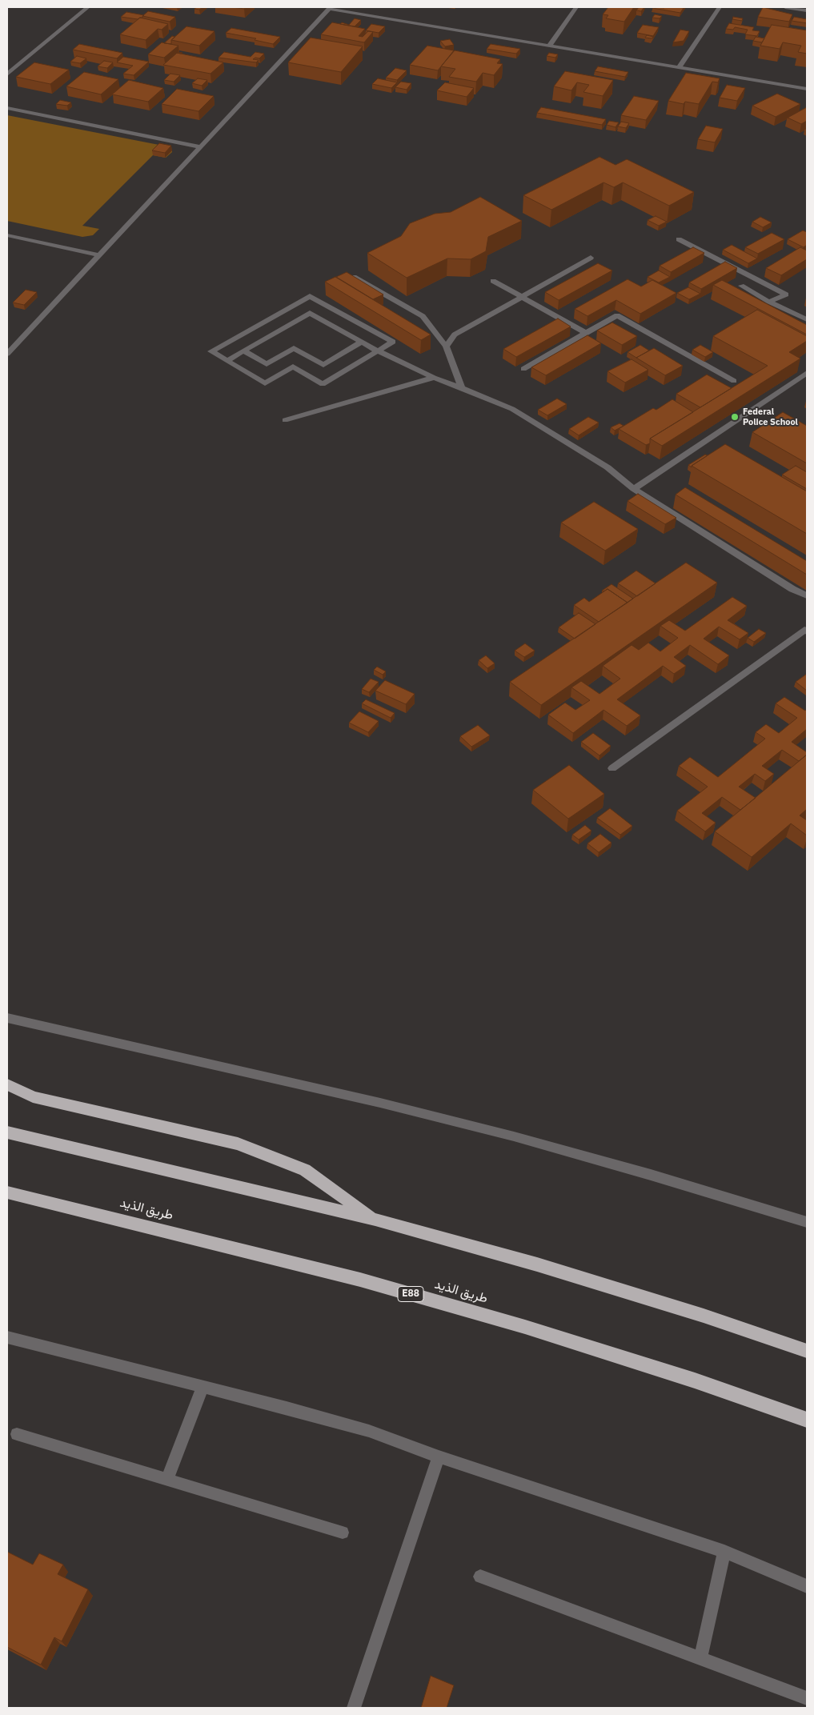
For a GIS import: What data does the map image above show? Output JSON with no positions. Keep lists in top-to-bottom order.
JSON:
{
  "streets": {
    "highway": ["طريق الذيد", "E88"]
  },
  "places": ["Federal Police School"]
}
